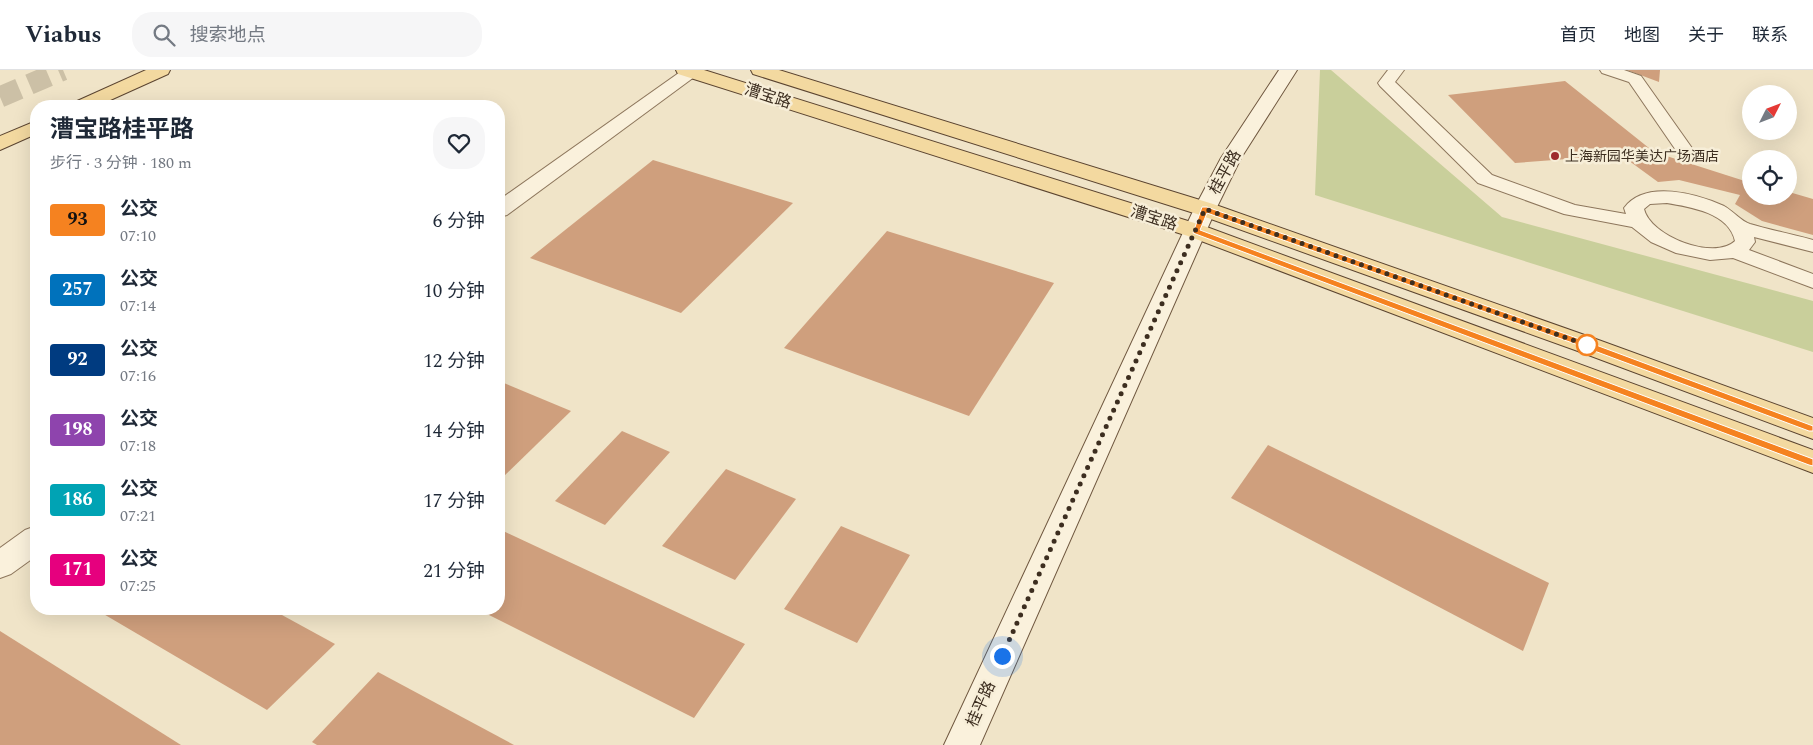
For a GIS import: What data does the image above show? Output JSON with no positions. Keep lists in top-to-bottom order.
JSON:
{
  "streets": {
    "main road": ["漕宝路"],
    "street": ["桂平路"]
  },
  "crossings": [
    ["漕宝路", "桂平路"]
  ],
  "places": ["上海新园华美达广场酒店"],
  "lines": ["bus line 93"],
  "north": "top right",
  "page": {
    "header": "Viabus",
    "search": "搜索地点",
    "nav": [
      "首页",
      "地图",
      "关于",
      "联系"
    ],
    "heading": ["漕宝路桂平路", "步行 · 3 分钟 · 180 m"],
    "list": [
      {
        "mark": "93",
        "name": "公交",
        "note": "07:10",
        "value": "6 分钟"
      },
      {
        "mark": "257",
        "name": "公交",
        "note": "07:14",
        "value": "10 分钟"
      },
      {
        "mark": "92",
        "name": "公交",
        "note": "07:16",
        "value": "12 分钟"
      },
      {
        "mark": "198",
        "name": "公交",
        "note": "07:18",
        "value": "14 分钟"
      },
      {
        "mark": "186",
        "name": "公交",
        "note": "07:21",
        "value": "17 分钟"
      },
      {
        "mark": "171",
        "name": "公交",
        "note": "07:25",
        "value": "21 分钟"
      }
    ]
  }
}
